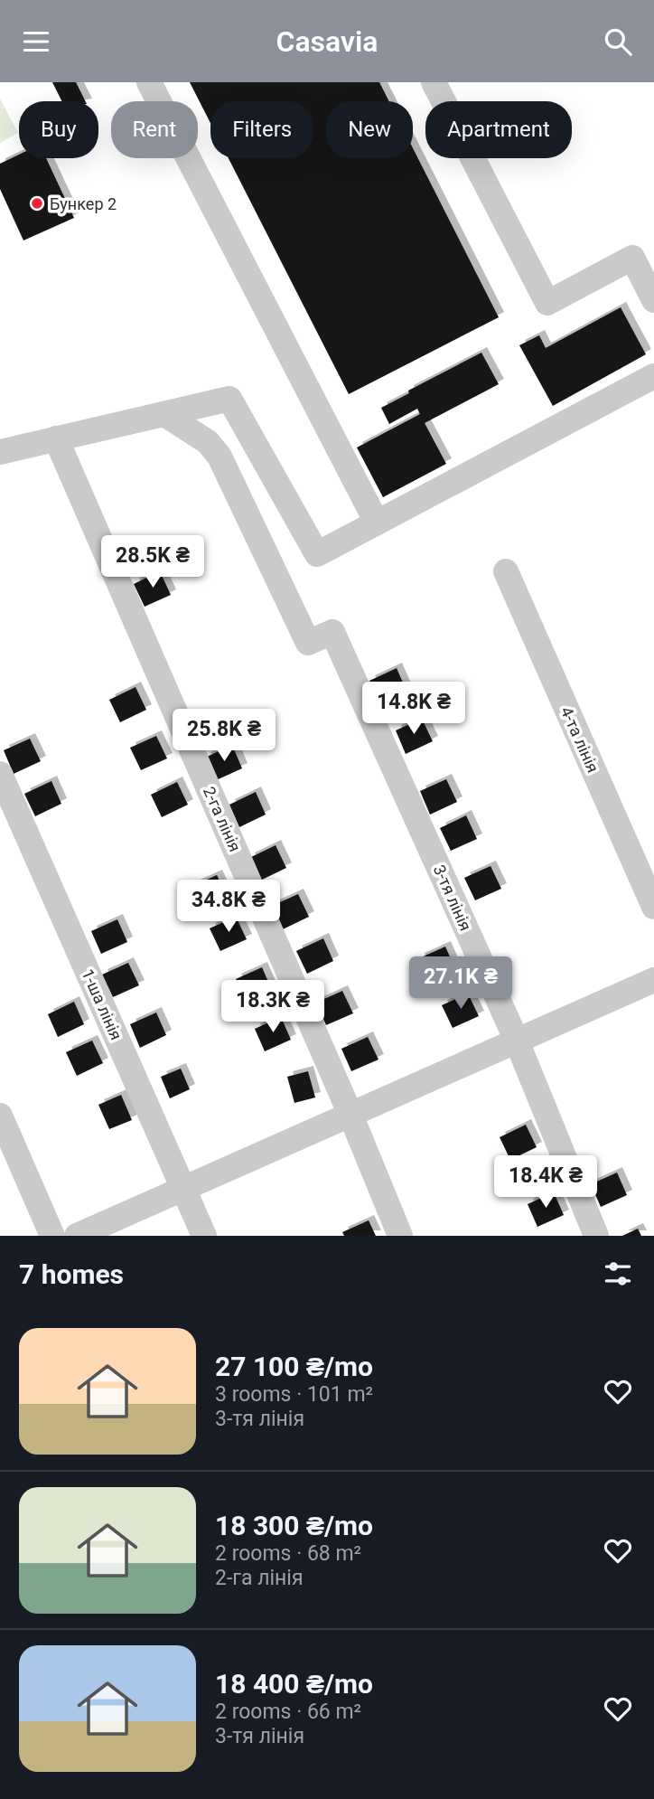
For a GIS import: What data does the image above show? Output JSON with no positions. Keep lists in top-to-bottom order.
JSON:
{
  "streets": {
    "street": [
      "4-та лінія",
      "2-га лінія",
      "3-тя лінія",
      "1-ша лінія"
    ]
  },
  "places": ["Бункер 2"],
  "page": {
    "header": "Casavia",
    "chip": [
      "Buy",
      "Rent",
      "Filters",
      "New",
      "Apartment"
    ],
    "price": [
      "28.5K ₴",
      "14.8K ₴",
      "25.8K ₴",
      "34.8K ₴",
      "27.1K ₴",
      "18.3K ₴",
      "18.4K ₴"
    ],
    "heading": "7 homes",
    "list": [
      {
        "name": "27 100 ₴/mo",
        "note": "3 rooms · 101 m² · 3-тя лінія"
      },
      {
        "name": "18 300 ₴/mo",
        "note": "2 rooms · 68 m² · 2-га лінія"
      },
      {
        "name": "18 400 ₴/mo",
        "note": "2 rooms · 66 m² · 3-тя лінія"
      }
    ]
  }
}
